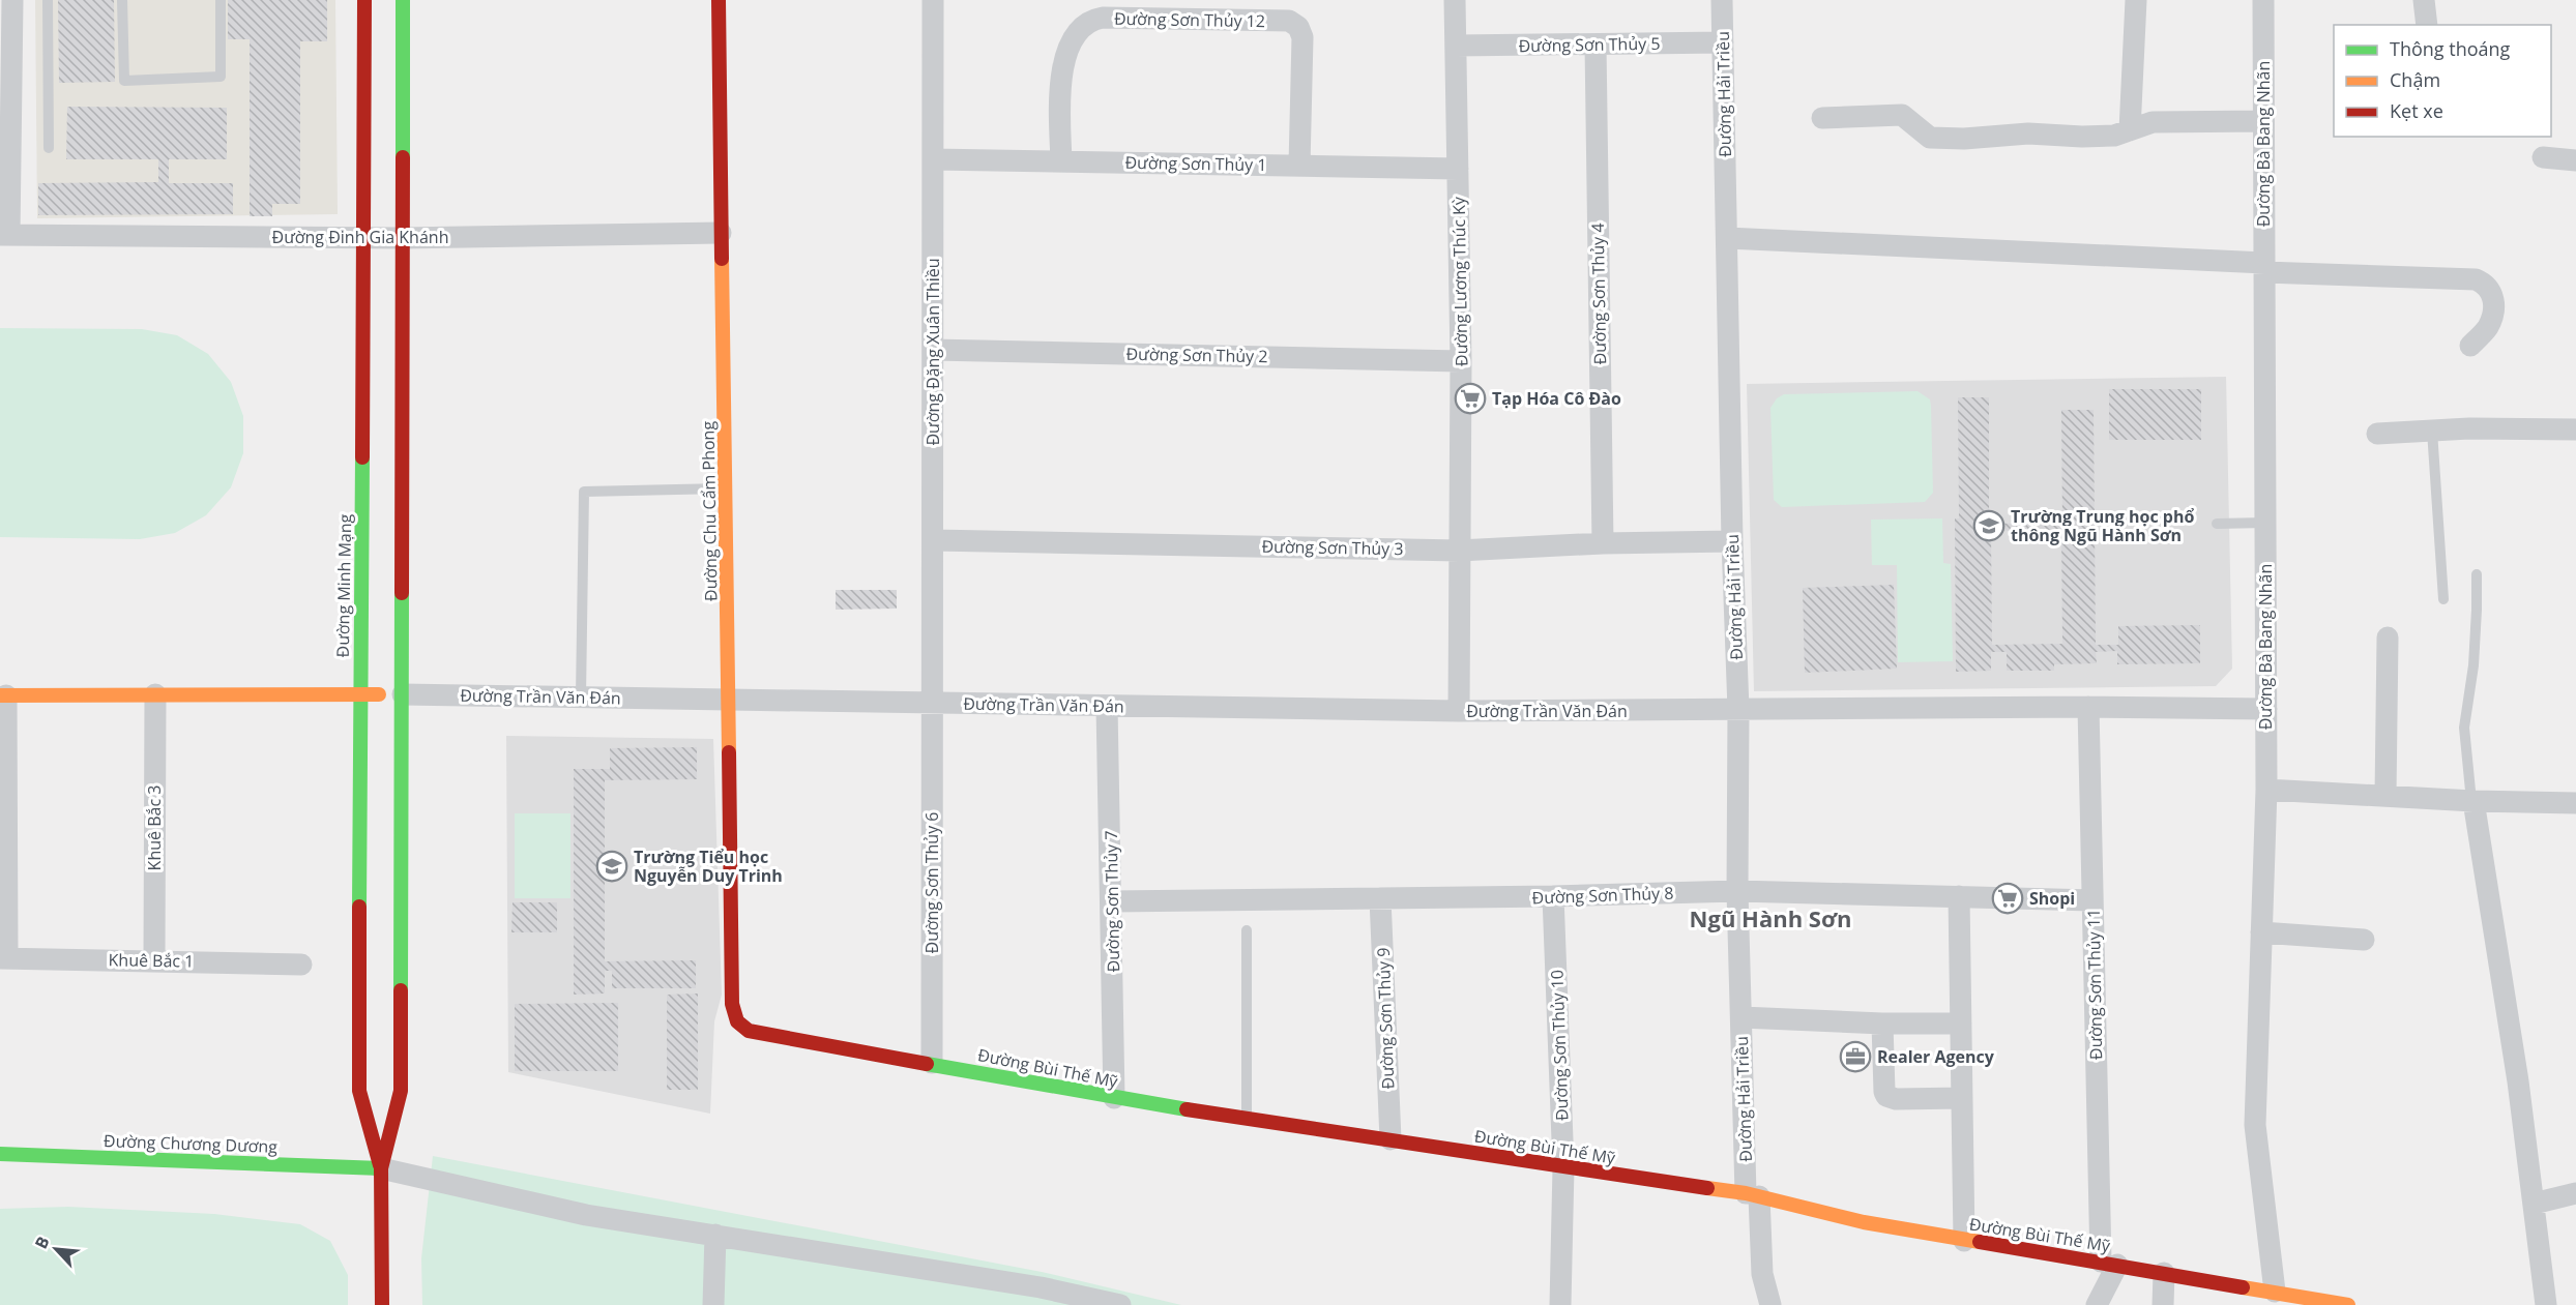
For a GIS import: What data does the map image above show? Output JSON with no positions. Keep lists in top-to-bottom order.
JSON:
{
  "streets": {
    "street": [
      "Đường Sơn Thủy 12",
      "Đường Sơn Thủy 5",
      "Đường Hải Triều",
      "Đường Bà Bang Nhãn",
      "Đường Sơn Thủy 1",
      "Đường Đinh Gia Khánh",
      "Đường Lương Thúc Kỳ",
      "Đường Sơn Thủy 4",
      "Đường Đặng Xuân Thiều",
      "Đường Sơn Thủy 2",
      "Đường Chu Cẩm Phong",
      "Đường Sơn Thủy 3",
      "Đường Minh Mạng",
      "Đường Trần Văn Đán",
      "Khuê Bắc 3",
      "Đường Sơn Thủy 6",
      "Đường Sơn Thủy 8",
      "Đường Sơn Thủy 7",
      "Khuê Bắc 1",
      "Đường Sơn Thủy 11",
      "Đường Sơn Thủy 9",
      "Đường Sơn Thủy 10",
      "Đường Bùi Thế Mỹ",
      "Đường Chương Dương"
    ]
  },
  "crossings": [
    ["Đường Sơn Thủy 12", "Đường Sơn Thủy 1"],
    ["Đường Sơn Thủy 5", "Đường Hải Triều"],
    ["Đường Sơn Thủy 5", "Đường Lương Thúc Kỳ"],
    ["Đường Sơn Thủy 5", "Đường Sơn Thủy 4"],
    ["Đường Hải Triều", "Đường Sơn Thủy 3"],
    ["Đường Hải Triều", "Đường Trần Văn Đán"],
    ["Đường Hải Triều", "Đường Sơn Thủy 8"],
    ["Đường Hải Triều", "Đường Bùi Thế Mỹ"],
    ["Đường Bà Bang Nhãn", "Đường Trần Văn Đán"],
    ["Đường Bà Bang Nhãn", "Đường Bùi Thế Mỹ"],
    ["Đường Sơn Thủy 1", "Đường Lương Thúc Kỳ"],
    ["Đường Sơn Thủy 1", "Đường Đặng Xuân Thiều"],
    ["Đường Đinh Gia Khánh", "Đường Chu Cẩm Phong"],
    ["Đường Đinh Gia Khánh", "Đường Minh Mạng"],
    ["Đường Lương Thúc Kỳ", "Đường Sơn Thủy 2"],
    ["Đường Lương Thúc Kỳ", "Đường Sơn Thủy 3"],
    ["Đường Lương Thúc Kỳ", "Đường Trần Văn Đán"],
    ["Đường Sơn Thủy 4", "Đường Sơn Thủy 3"],
    ["Đường Đặng Xuân Thiều", "Đường Sơn Thủy 2"],
    ["Đường Đặng Xuân Thiều", "Đường Sơn Thủy 3"],
    ["Đường Đặng Xuân Thiều", "Đường Trần Văn Đán"],
    ["Đường Đặng Xuân Thiều", "Đường Sơn Thủy 6"],
    ["Đường Chu Cẩm Phong", "Đường Trần Văn Đán"],
    ["Đường Chu Cẩm Phong", "Đường Bùi Thế Mỹ"],
    ["Đường Minh Mạng", "Đường Trần Văn Đán"],
    ["Đường Minh Mạng", "Đường Chương Dương"],
    ["Đường Trần Văn Đán", "Khuê Bắc 3"],
    ["Đường Trần Văn Đán", "Đường Sơn Thủy 6"],
    ["Đường Trần Văn Đán", "Đường Sơn Thủy 7"],
    ["Đường Trần Văn Đán", "Đường Sơn Thủy 11"],
    ["Khuê Bắc 3", "Khuê Bắc 1"],
    ["Đường Sơn Thủy 6", "Đường Bùi Thế Mỹ"],
    ["Đường Sơn Thủy 8", "Đường Sơn Thủy 7"],
    ["Đường Sơn Thủy 8", "Đường Sơn Thủy 11"],
    ["Đường Sơn Thủy 8", "Đường Sơn Thủy 9"],
    ["Đường Sơn Thủy 8", "Đường Sơn Thủy 10"],
    ["Đường Sơn Thủy 7", "Đường Bùi Thế Mỹ"],
    ["Đường Sơn Thủy 11", "Đường Bùi Thế Mỹ"],
    ["Đường Sơn Thủy 9", "Đường Bùi Thế Mỹ"],
    ["Đường Sơn Thủy 10", "Đường Bùi Thế Mỹ"]
  ],
  "districts": ["Ngũ Hành Sơn"],
  "places": {
    "supermarket": ["Tạp Hóa Cô Đào", "Shopi"],
    "school or university": ["Trường Trung học phổ thông Ngũ Hành Sơn", "Trường Tiểu học Nguyễn Duy Trinh"],
    "office": ["Realer Agency"]
  },
  "legend": ["Thông thoáng", "Chậm", "Kẹt xe"],
  "north": "top left"
}
